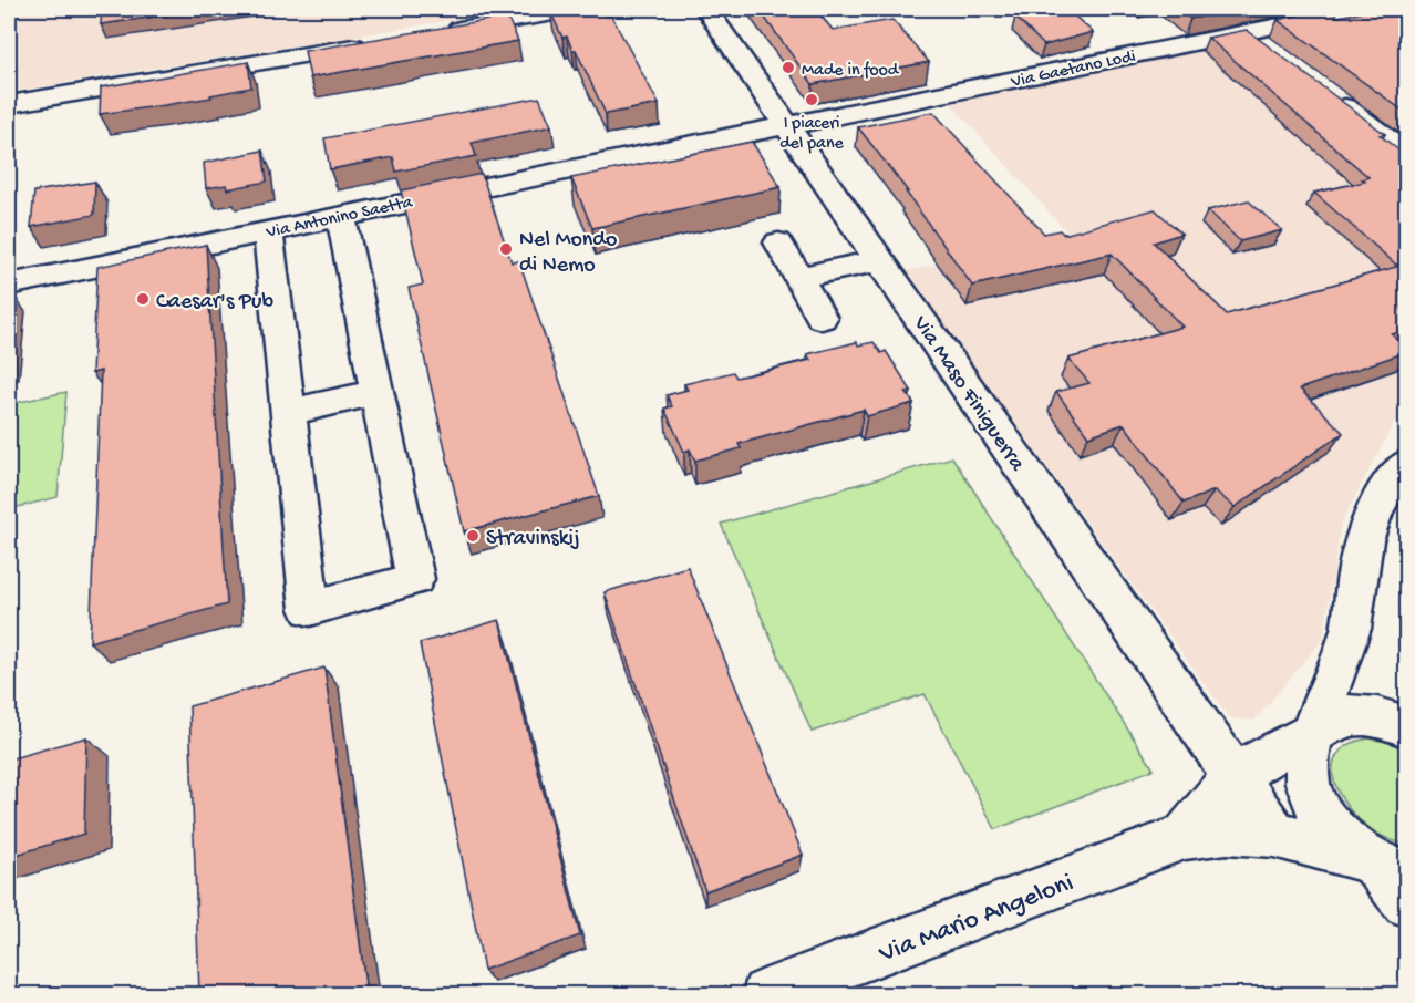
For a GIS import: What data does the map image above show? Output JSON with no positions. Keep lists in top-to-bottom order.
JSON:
{
  "streets": {
    "street": [
      "Via Gaetano Lodi",
      "Via Antonino Saetta",
      "Via Maso Finiguerra",
      "Via Mario Angeloni"
    ]
  },
  "crossings": [
    ["Via Gaetano Lodi", "Via Antonino Saetta"],
    ["Via Gaetano Lodi", "Via Maso Finiguerra"],
    ["Via Antonino Saetta", "Via Maso Finiguerra"]
  ],
  "places": [
    "Made in food",
    "I piaceri del pane",
    "Nel Mondo di Nemo",
    "Caesar's Pub",
    "Stravinskij"
  ]
}
